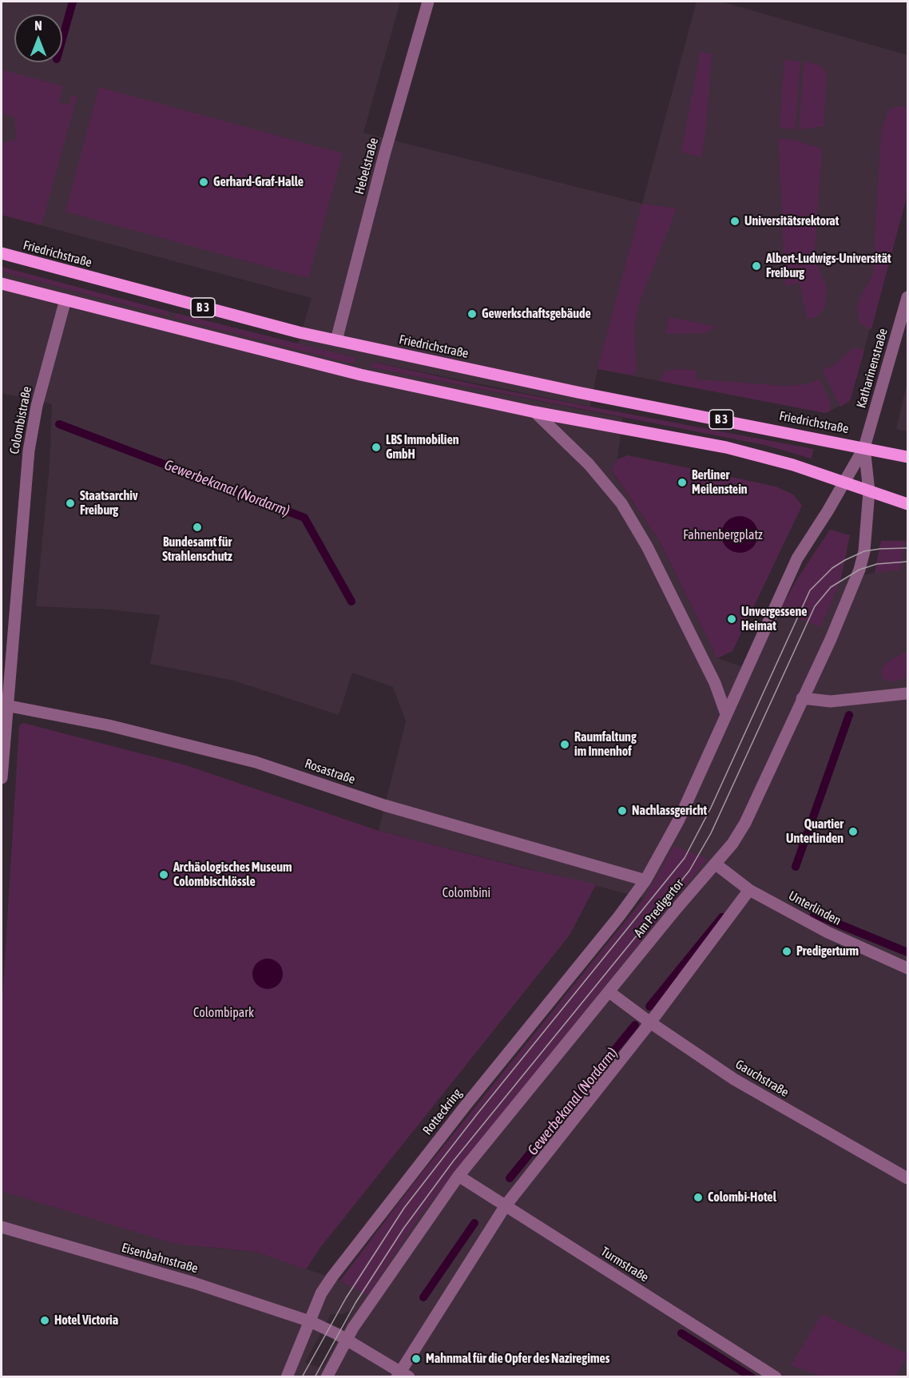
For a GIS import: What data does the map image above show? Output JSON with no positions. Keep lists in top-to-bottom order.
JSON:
{
  "streets": {
    "main road": ["Friedrichstraße", "B 3"],
    "street": [
      "Hebelstraße",
      "Katharinenstraße",
      "Colombistraße",
      "Rosastraße",
      "Am Predigertor",
      "Unterlinden",
      "Gauchstraße",
      "Rotteckring",
      "Eisenbahnstraße",
      "Turmstraße"
    ]
  },
  "crossings": [
    ["Hebelstraße", "Friedrichstraße"],
    ["Friedrichstraße", "B 3"],
    ["Friedrichstraße", "Katharinenstraße"],
    ["B 3", "Katharinenstraße"],
    ["B 3", "Colombistraße"],
    ["Colombistraße", "Rosastraße"],
    ["Rosastraße", "Rotteckring"],
    ["Am Predigertor", "Unterlinden"],
    ["Am Predigertor", "Gauchstraße"],
    ["Rotteckring", "Eisenbahnstraße"]
  ],
  "water": ["Gewerbekanal (Nordarm)"],
  "parks": ["Fahnenbergplatz", "Colombini", "Colombipark"],
  "places": [
    "Gerhard-Graf-Halle",
    "Universitätsrektorat",
    "Albert-Ludwigs-Universität Freiburg",
    "Gewerkschaftsgebäude",
    "LBS Immobilien GmbH",
    "Berliner Meilenstein",
    "Staatsarchiv Freiburg",
    "Bundesamt für Strahlenschutz",
    "Unvergessene Heimat",
    "Raumfaltung im Innenhof",
    "Nachlassgericht",
    "Quartier Unterlinden",
    "Archäologisches Museum Colombischlössle",
    "Predigerturm",
    "Colombi-Hotel",
    "Hotel Victoria",
    "Mahnmal für die Opfer des Naziregimes"
  ],
  "north": "top"
}
